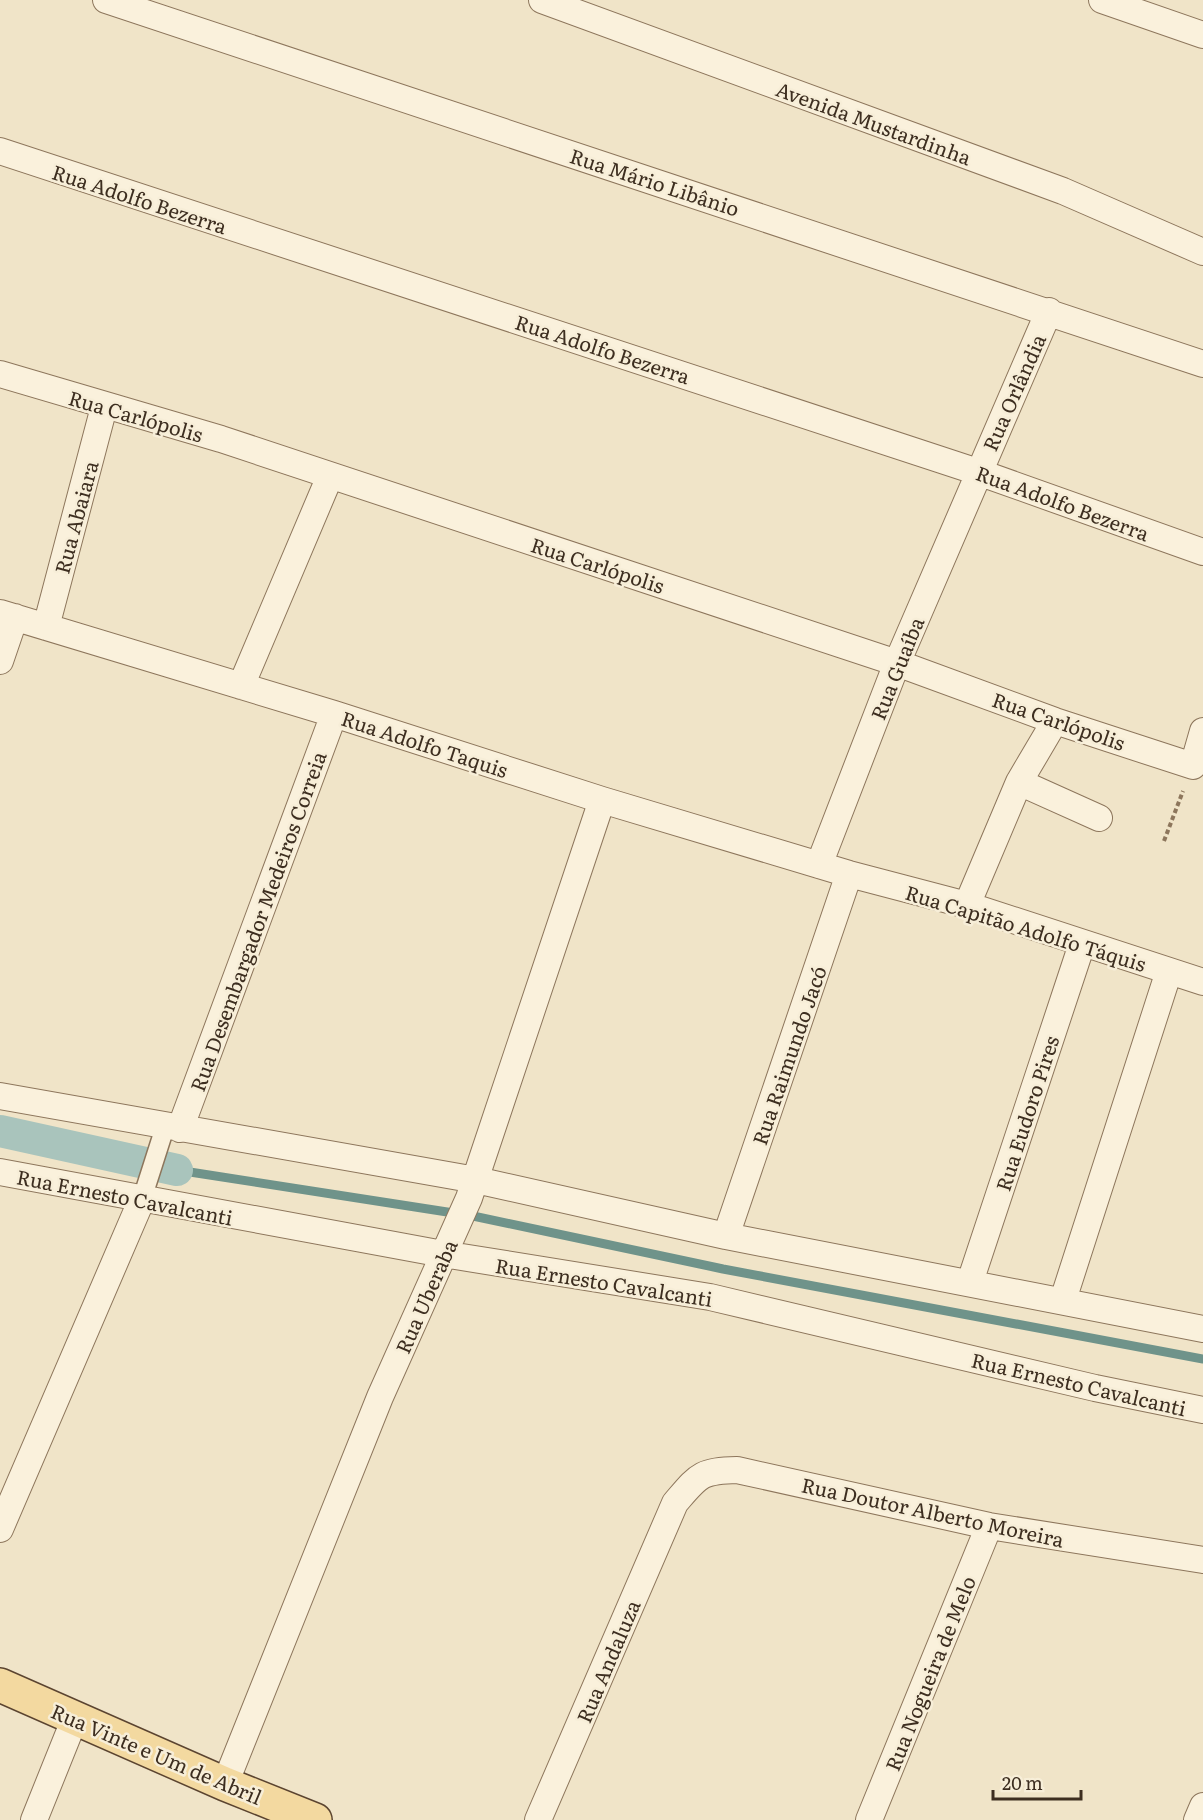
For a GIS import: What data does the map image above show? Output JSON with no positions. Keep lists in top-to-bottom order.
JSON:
{
  "streets": {
    "main road": ["Rua Vinte e Um de Abril"],
    "street": [
      "Avenida Mustardinha",
      "Rua Mário Libânio",
      "Rua Adolfo Bezerra",
      "Rua Orlândia",
      "Rua Carlópolis",
      "Rua Abaiara",
      "Rua Guaíba",
      "Rua Adolfo Taquis",
      "Rua Desembargador Medeiros Correia",
      "Rua Capitão Adolfo Táquis",
      "Rua Raimundo Jacó",
      "Rua Eudoro Pires",
      "Rua Ernesto Cavalcanti",
      "Rua Uberaba",
      "Rua Doutor Alberto Moreira",
      "Rua Andaluza",
      "Rua Nogueira de Melo"
    ]
  },
  "crossings": [
    ["Rua Mário Libânio", "Rua Orlândia"],
    ["Rua Adolfo Bezerra", "Rua Orlândia"],
    ["Rua Adolfo Bezerra", "Rua Guaíba"],
    ["Rua Orlândia", "Rua Guaíba"],
    ["Rua Carlópolis", "Rua Abaiara"],
    ["Rua Carlópolis", "Rua Guaíba"],
    ["Rua Abaiara", "Rua Adolfo Taquis"],
    ["Rua Guaíba", "Rua Adolfo Taquis"],
    ["Rua Adolfo Taquis", "Rua Desembargador Medeiros Correia"],
    ["Rua Adolfo Taquis", "Rua Capitão Adolfo Táquis"],
    ["Rua Adolfo Taquis", "Rua Raimundo Jacó"],
    ["Rua Adolfo Taquis", "Rua Uberaba"],
    ["Rua Capitão Adolfo Táquis", "Rua Raimundo Jacó"],
    ["Rua Capitão Adolfo Táquis", "Rua Eudoro Pires"],
    ["Rua Ernesto Cavalcanti", "Rua Uberaba"],
    ["Rua Uberaba", "Rua Vinte e Um de Abril"],
    ["Rua Doutor Alberto Moreira", "Rua Andaluza"],
    ["Rua Doutor Alberto Moreira", "Rua Nogueira de Melo"]
  ],
  "scale_bar": "20 m"
}
